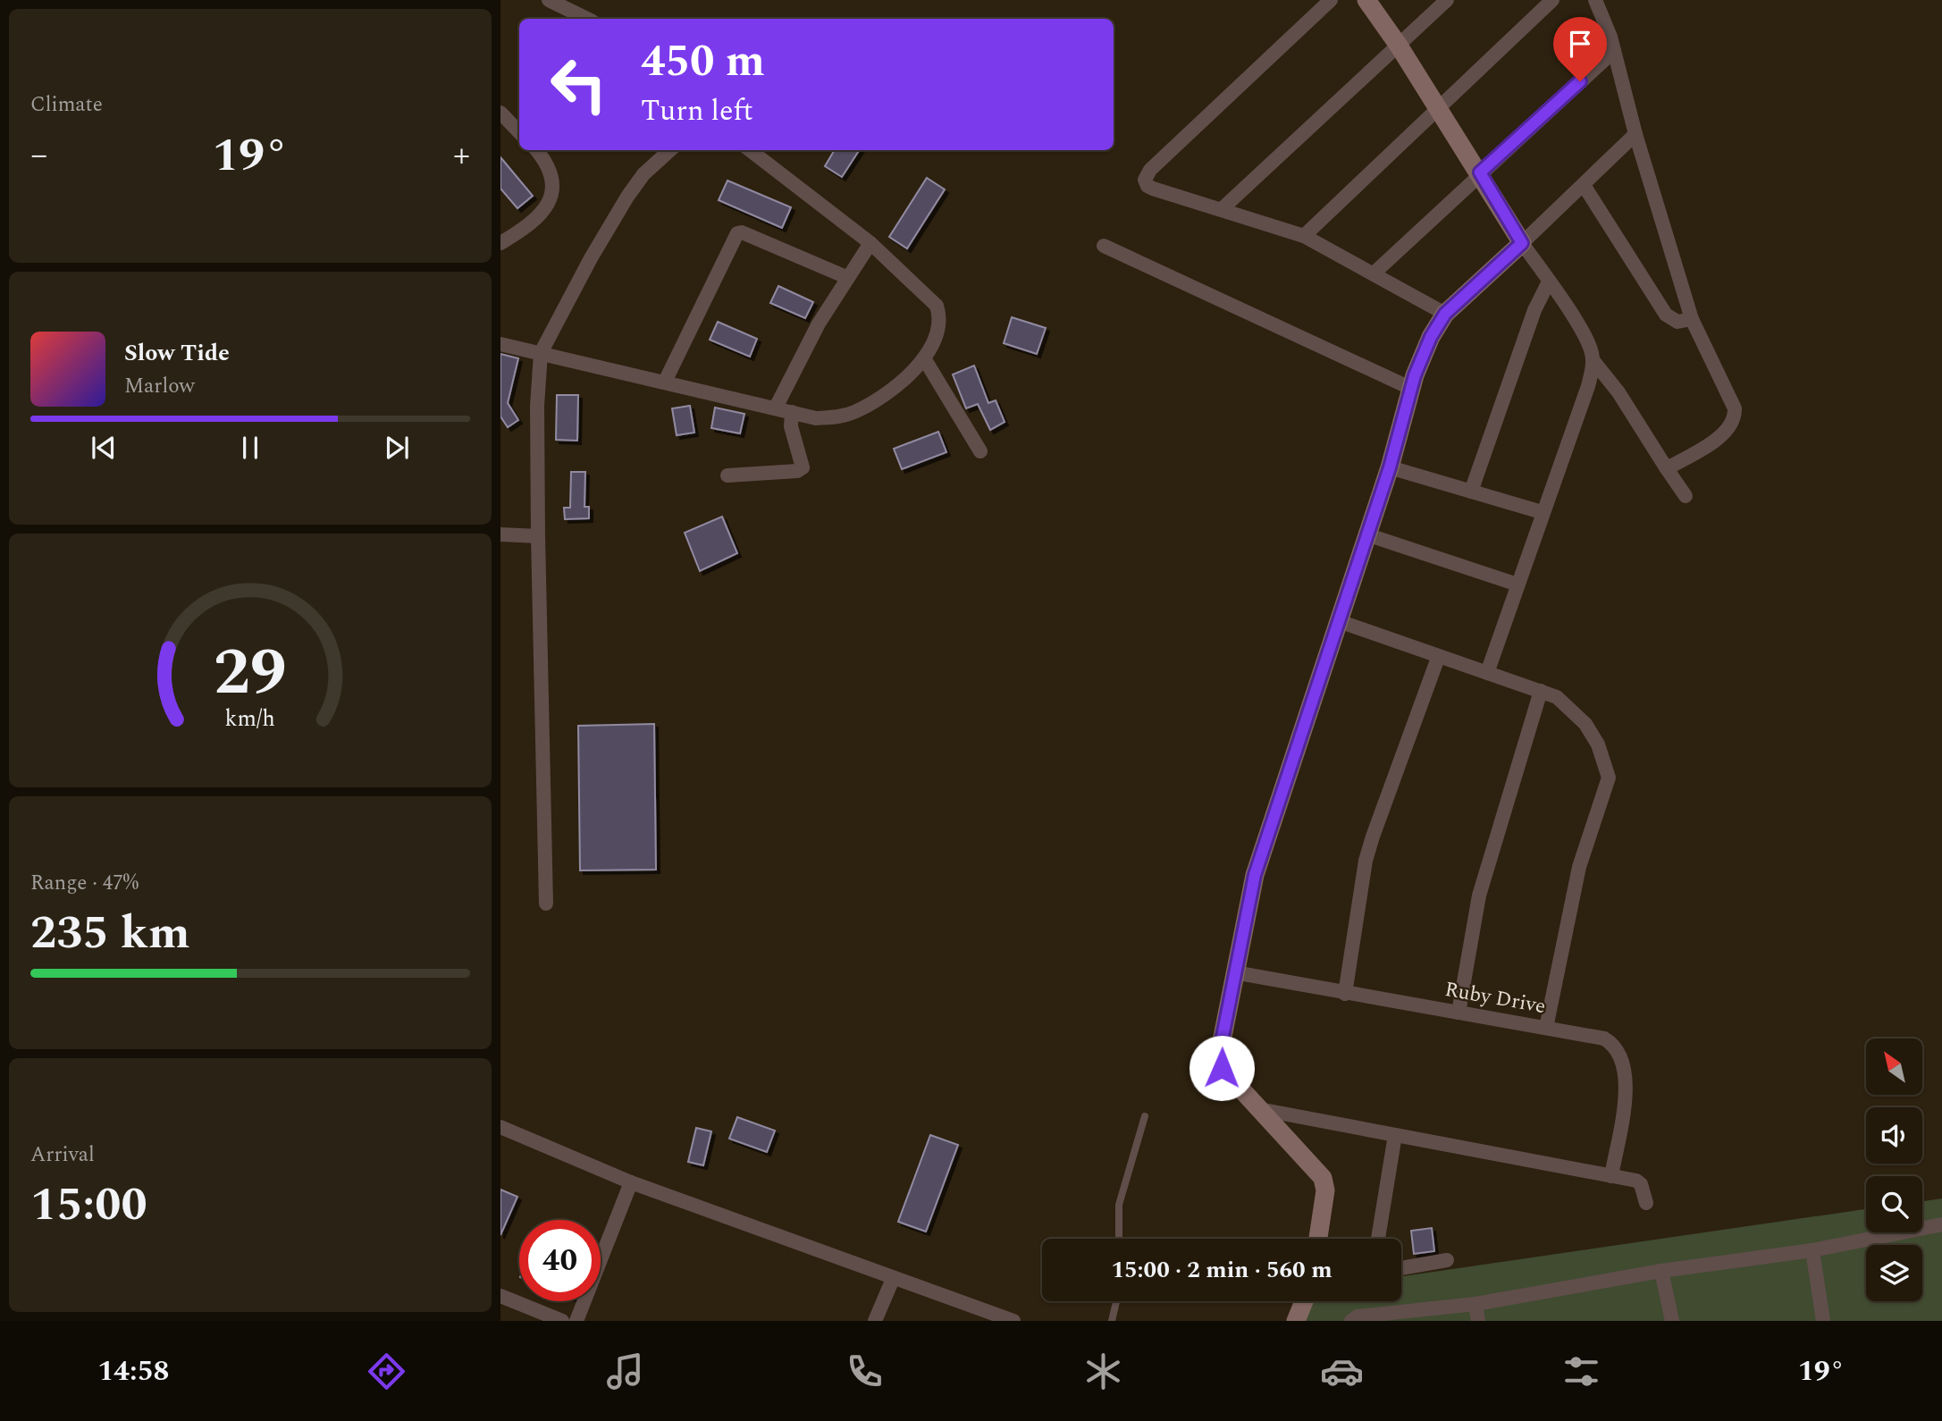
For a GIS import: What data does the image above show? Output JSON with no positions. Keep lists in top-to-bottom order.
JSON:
{
  "streets": {
    "street": ["Ruby Drive"]
  },
  "north": "top left",
  "page": {
    "tile": [
      "Climate",
      ["Range · 47%", "235 km"],
      ["Arrival", "15:00"]
    ],
    "turn": ["450 m", "Turn left"],
    "heat": ["−", "19°", "+"],
    "song": ["Slow Tide", "Marlow"],
    "limit": "40",
    "trip": "15:00 · 2 min · 560 m",
    "tabs": ["14:58", "19°"],
    "gauge": ["29", "km/h"]
  }
}
